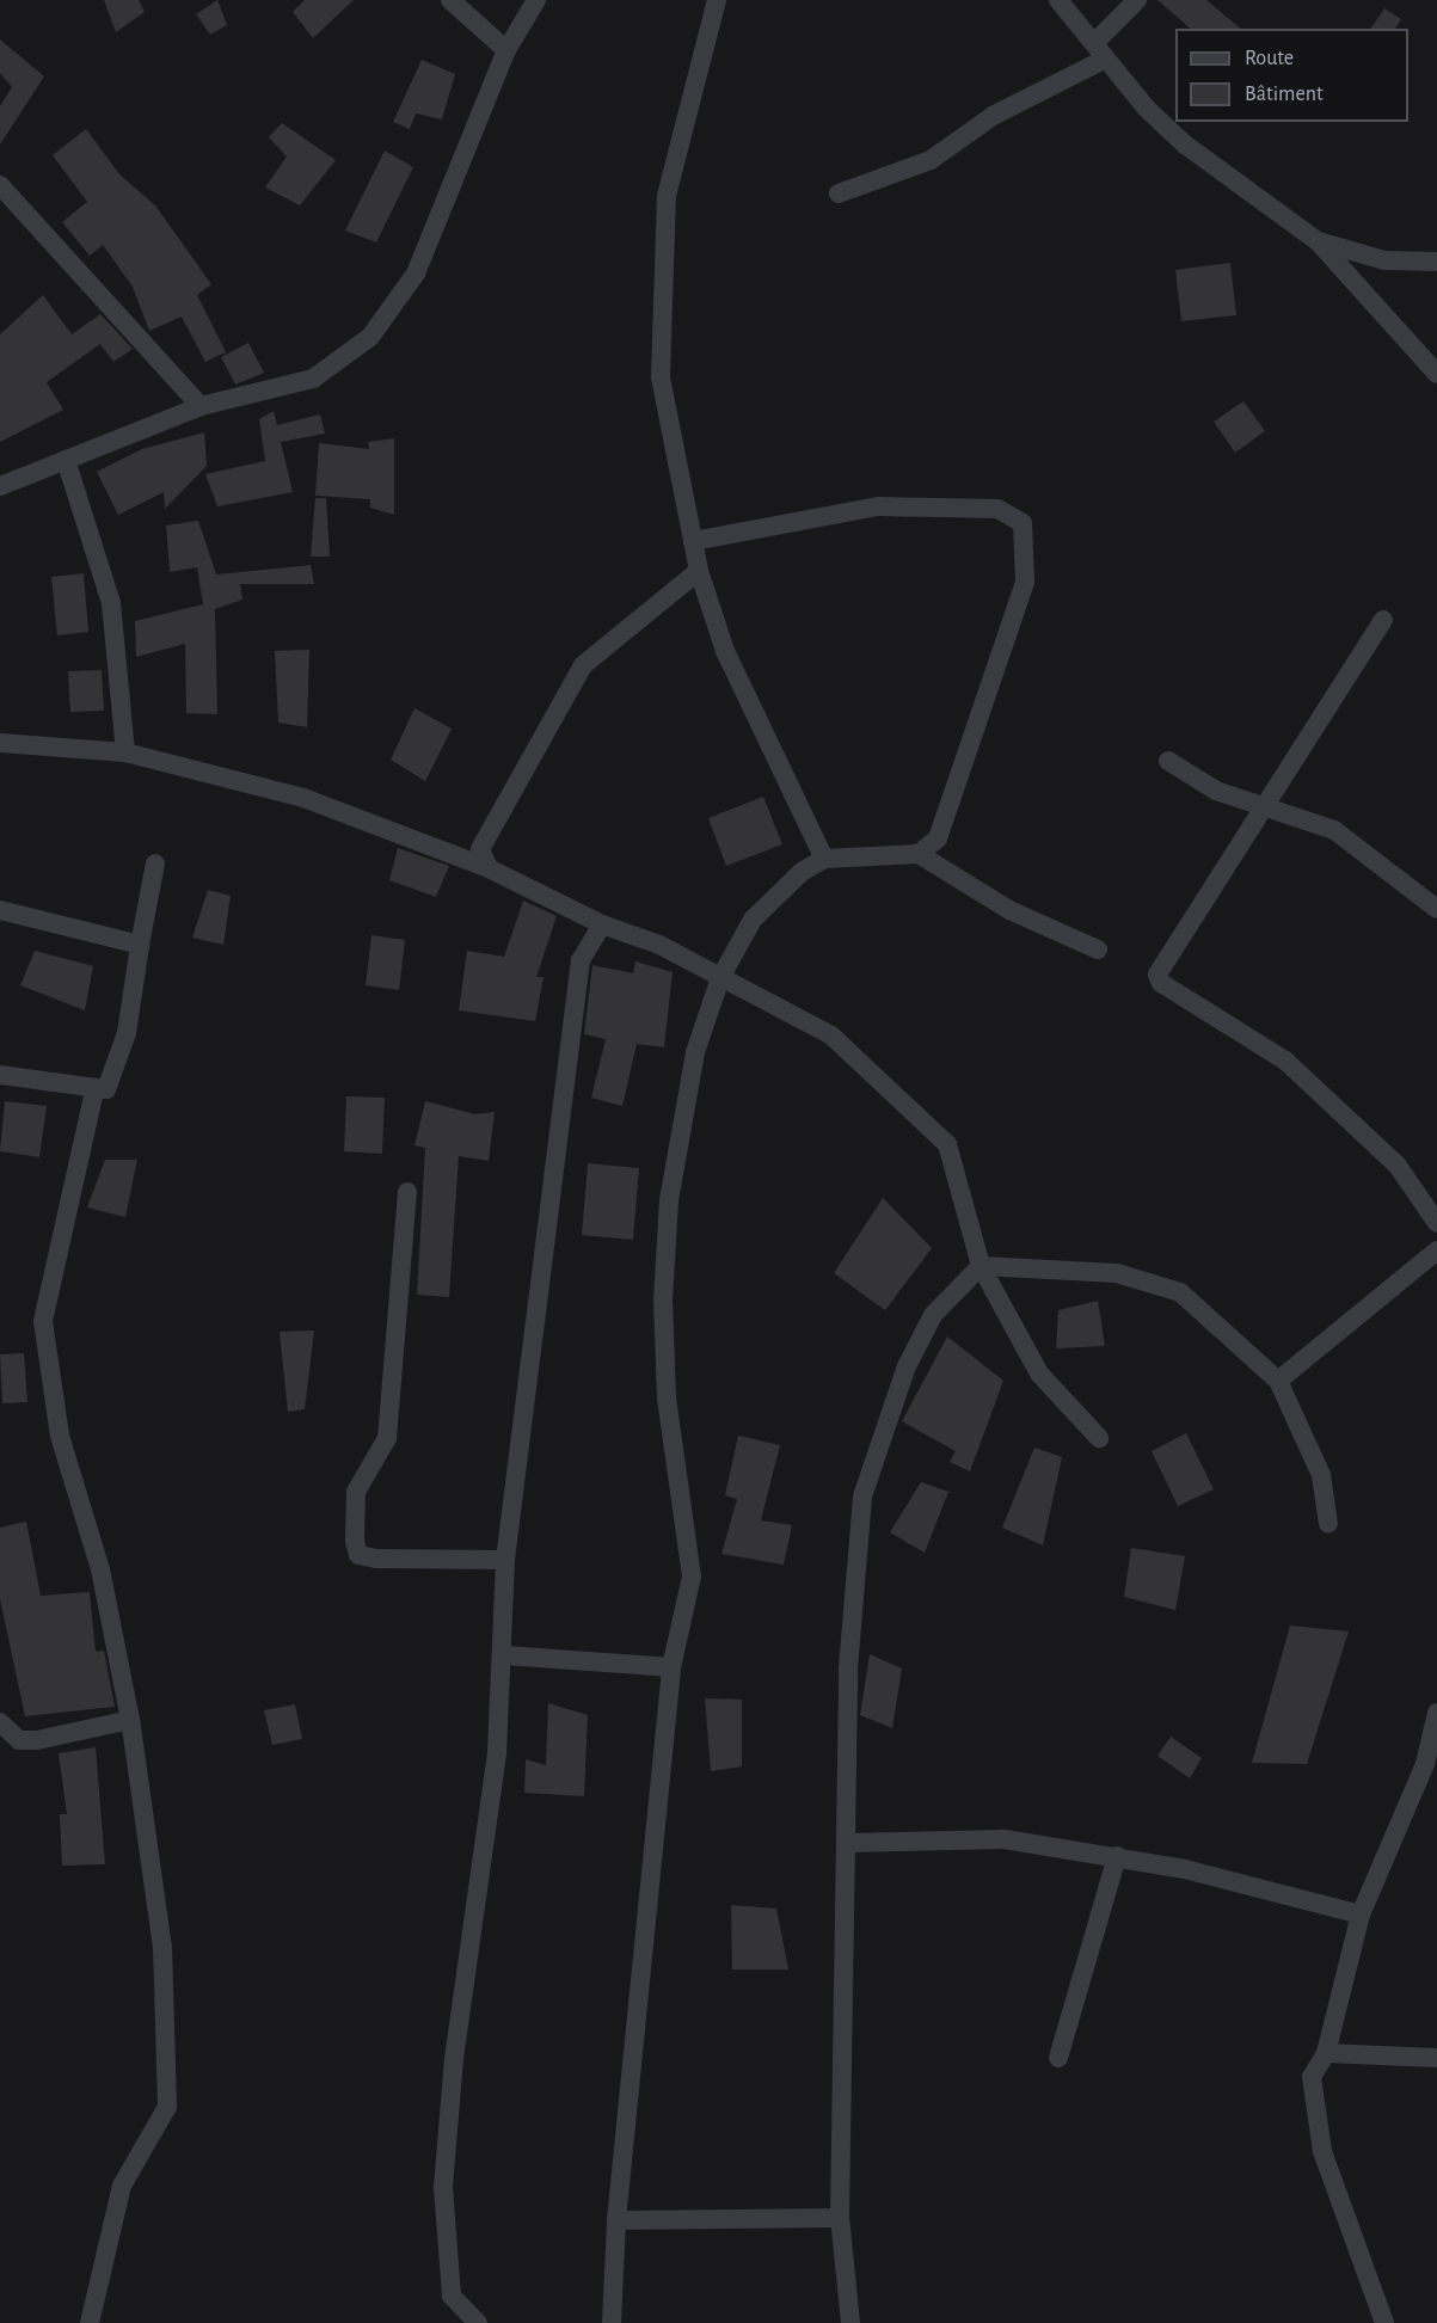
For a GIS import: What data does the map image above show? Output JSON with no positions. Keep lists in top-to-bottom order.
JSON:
{
  "legend": ["Route", "Bâtiment"]
}
